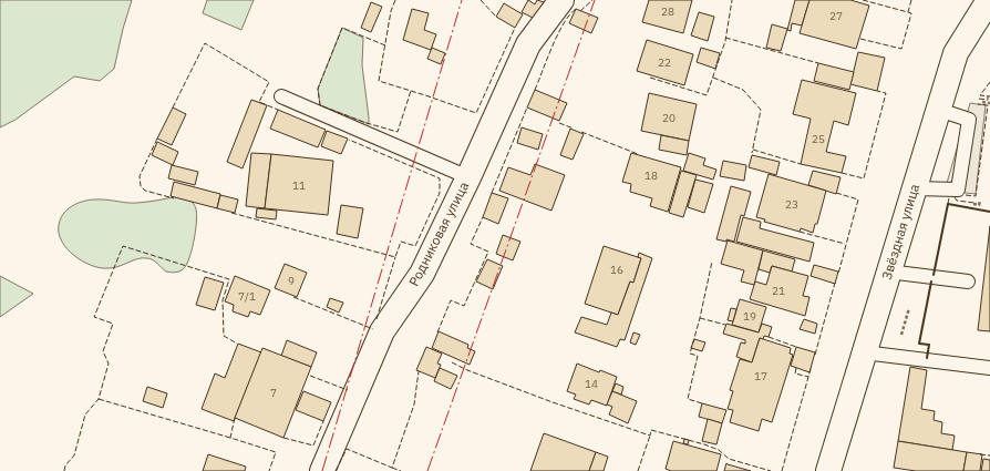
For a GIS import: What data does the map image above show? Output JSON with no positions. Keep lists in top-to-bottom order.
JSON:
{
  "streets": {
    "street": ["Звёздная улица", "Родниковая улица"]
  },
  "house_numbers": [
    "28",
    "27",
    "22",
    "20",
    "25",
    "18",
    "11",
    "23",
    "16",
    "9",
    "21",
    "7/1",
    "19",
    "17",
    "14",
    "7"
  ]
}
